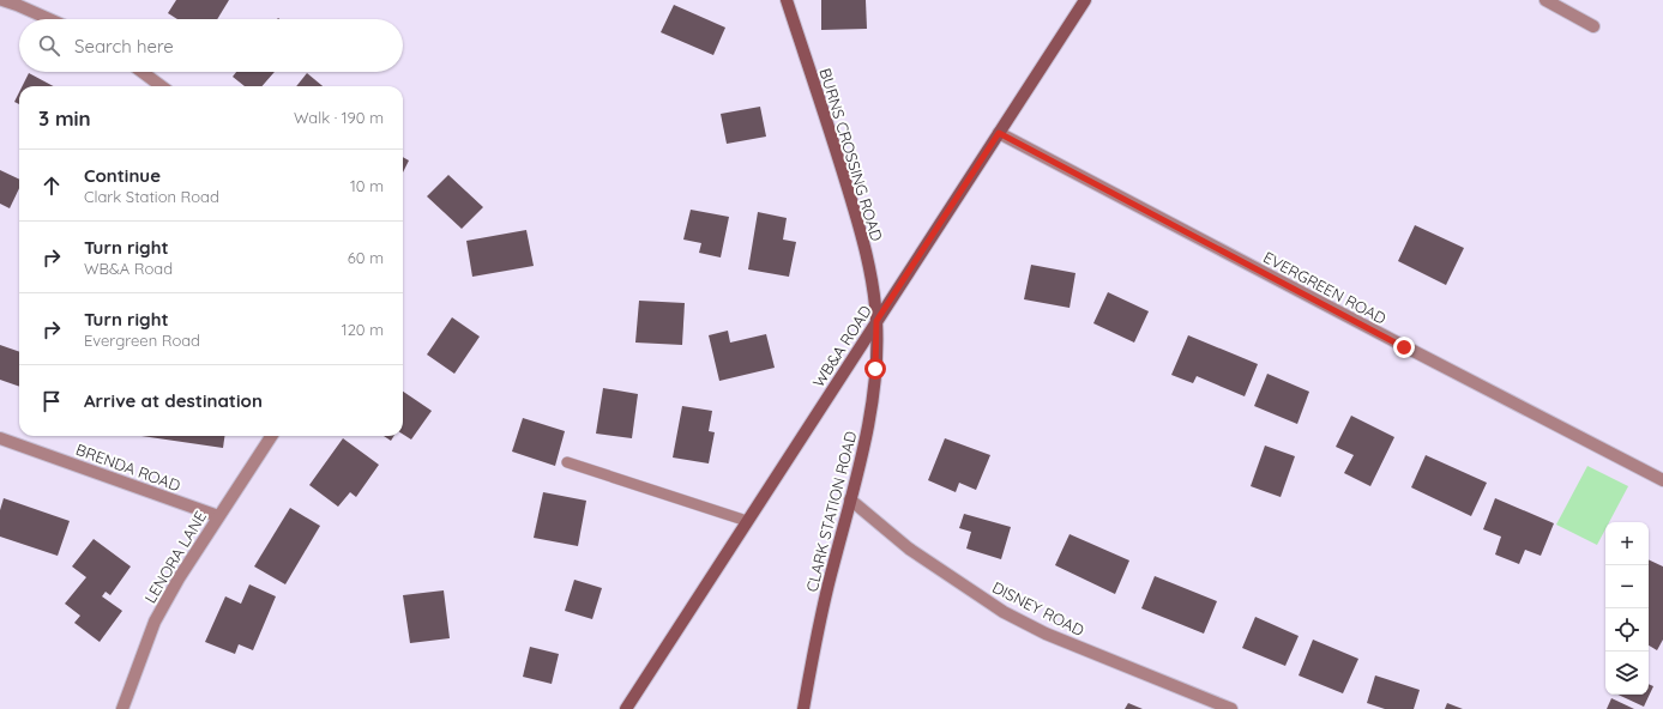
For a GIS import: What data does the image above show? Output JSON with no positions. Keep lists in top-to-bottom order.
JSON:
{
  "streets": {
    "street": [
      "BURNS CROSSING ROAD",
      "EVERGREEN ROAD",
      "WB&A ROAD",
      "BRENDA ROAD",
      "CLARK STATION ROAD",
      "LENORA LANE",
      "DISNEY ROAD"
    ]
  },
  "crossings": [
    ["BURNS CROSSING ROAD", "WB&A ROAD"],
    ["BURNS CROSSING ROAD", "CLARK STATION ROAD"],
    ["EVERGREEN ROAD", "WB&A ROAD"],
    ["WB&A ROAD", "CLARK STATION ROAD"],
    ["BRENDA ROAD", "LENORA LANE"],
    ["CLARK STATION ROAD", "DISNEY ROAD"]
  ],
  "page": {
    "search": "Search here",
    "heading": ["3 min", "Walk · 190 m"],
    "list": [
      ["Continue", "Clark Station Road", "10 m"],
      ["Turn right", "WB&A Road", "60 m"],
      ["Turn right", "Evergreen Road", "120 m"],
      "Arrive at destination"
    ],
    "map_buttons": ["+", "−"]
  }
}
